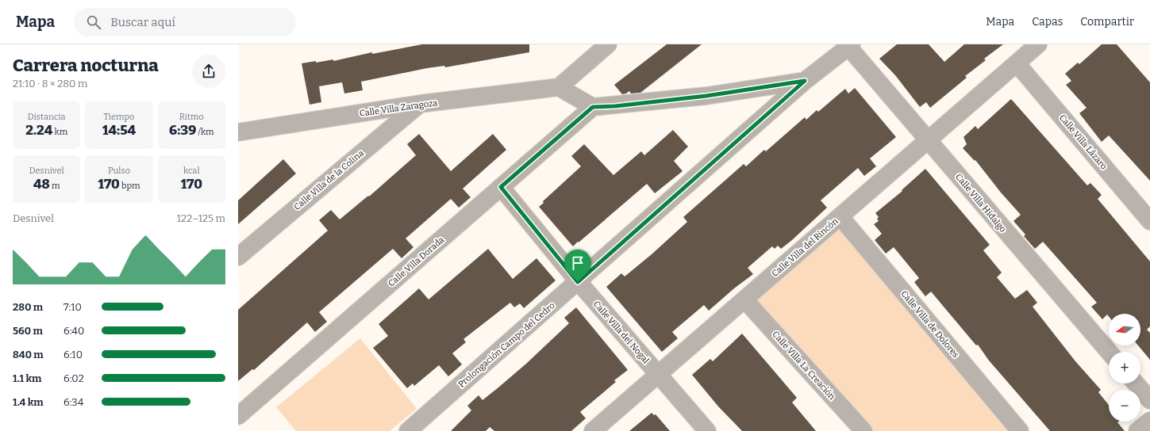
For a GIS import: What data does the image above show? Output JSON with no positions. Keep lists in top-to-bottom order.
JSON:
{
  "streets": {
    "street": [
      "Calle Villa Zaragoza",
      "Calle Villa Lázaro",
      "Calle Villa de la Colina",
      "Calle Villa Hidalgo",
      "Calle Villa del Rincón",
      "Calle Villa Dorada",
      "Calle Villa de Dolores",
      "Calle Villa del Nogal",
      "Prolongación Campo del Cedro",
      "Calle Villa La Creación"
    ]
  },
  "crossings": [
    ["Calle Villa Zaragoza", "Calle Villa de la Colina"],
    ["Calle Villa Lázaro", "Calle Villa del Rincón"],
    ["Calle Villa Hidalgo", "Calle Villa del Rincón"],
    ["Calle Villa Hidalgo", "Prolongación Campo del Cedro"],
    ["Calle Villa del Rincón", "Calle Villa de Dolores"],
    ["Calle Villa del Rincón", "Calle Villa del Nogal"],
    ["Calle Villa del Rincón", "Calle Villa La Creación"],
    ["Calle Villa Dorada", "Calle Villa del Nogal"],
    ["Calle Villa del Nogal", "Prolongación Campo del Cedro"]
  ],
  "north": "left",
  "page": {
    "header": "Mapa",
    "search": "Buscar aquí",
    "nav": ["Mapa", "Capas", "Compartir"],
    "heading": ["Carrera nocturna", "21:10 · 8 × 280 m"],
    "stats": [
      ["Distancia", "2.24 km"],
      ["Tiempo", "14:54"],
      ["Ritmo", "6:39 /km"],
      ["Desnivel", "48 m"],
      ["Pulso", "170 bpm"],
      ["kcal", "170"]
    ],
    "chart": ["Desnivel", "122–125 m"],
    "list": [
      {
        "name": "280 m",
        "note": "7:10"
      },
      {
        "name": "560 m",
        "note": "6:40"
      },
      {
        "name": "840 m",
        "note": "6:10"
      },
      {
        "name": "1.1 km",
        "note": "6:02"
      },
      {
        "name": "1.4 km",
        "note": "6:34"
      }
    ],
    "map_buttons": ["+", "−"]
  }
}
